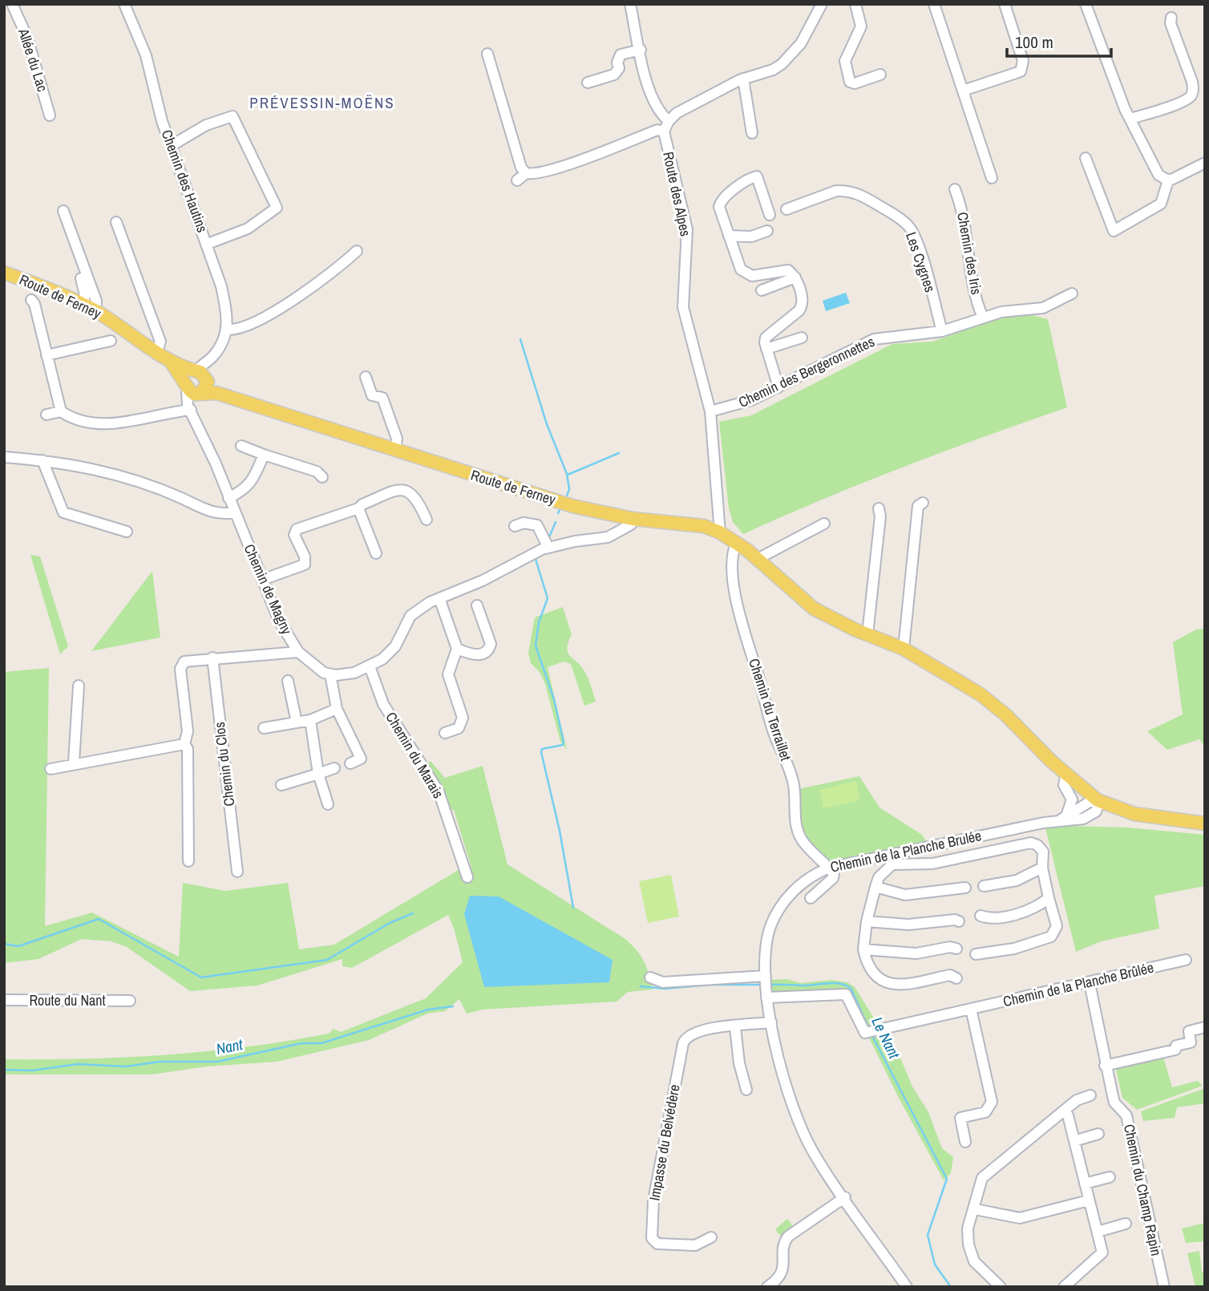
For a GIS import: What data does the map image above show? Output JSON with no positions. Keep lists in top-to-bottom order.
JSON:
{
  "streets": {
    "main road": ["Route de Ferney"],
    "street": [
      "Allée du Lac",
      "Chemin des Hautins",
      "Route des Alpes",
      "Chemin des Iris",
      "Les Cygnes",
      "Chemin des Bergeronnettes",
      "Chemin de Magny",
      "Chemin du Terraillet",
      "Chemin du Marais",
      "Chemin du Clos",
      "Chemin de la Planche Brulée",
      "Chemin de la Planche Brûlée",
      "Route du Nant",
      "Impasse du Belvédère",
      "Chemin du Champ Rapin"
    ]
  },
  "crossings": [
    ["Route des Alpes", "Route de Ferney"],
    ["Route des Alpes", "Chemin des Bergeronnettes"],
    ["Chemin des Iris", "Chemin des Bergeronnettes"],
    ["Les Cygnes", "Chemin des Bergeronnettes"],
    ["Route de Ferney", "Chemin de Magny"],
    ["Route de Ferney", "Chemin du Terraillet"],
    ["Chemin du Terraillet", "Chemin de la Planche Brulée"],
    ["Chemin de la Planche Brulée", "Chemin de la Planche Brûlée"],
    ["Chemin de la Planche Brulée", "Impasse du Belvédère"],
    ["Chemin de la Planche Brûlée", "Chemin du Champ Rapin"]
  ],
  "districts": ["PRÉVESSIN-MOËNS"],
  "water": ["Le Nant", "Nant"],
  "scale_bar": "100 m"
}
